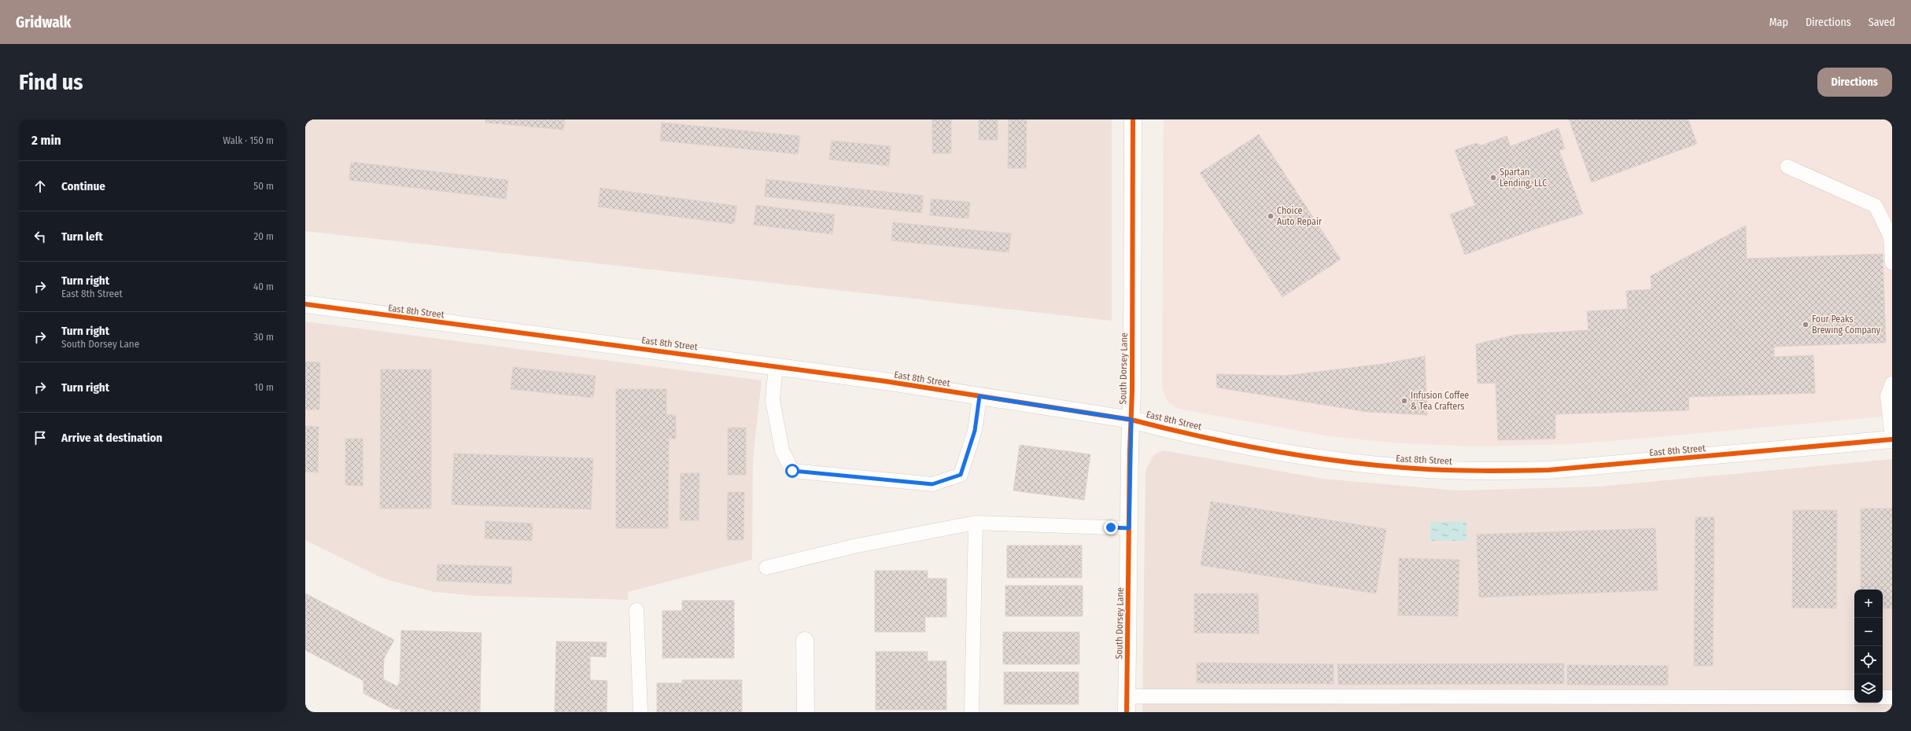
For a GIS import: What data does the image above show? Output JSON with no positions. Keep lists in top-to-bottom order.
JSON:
{
  "streets": {
    "street": ["East 8th Street", "South Dorsey Lane"]
  },
  "crossings": [
    ["East 8th Street", "South Dorsey Lane"]
  ],
  "places": [
    "Spartan Lending, LLC",
    "Choice Auto Repair",
    "Four Peaks Brewing Company",
    "Infusion Coffee & Tea Crafters"
  ],
  "page": {
    "header": "Gridwalk",
    "nav": ["Map", "Directions", "Saved"],
    "buttons": "Directions",
    "title": "Find us",
    "heading": ["2 min", "Walk · 150 m"],
    "list": [
      ["Continue", "50 m"],
      ["Turn left", "20 m"],
      ["Turn right", "East 8th Street", "40 m"],
      ["Turn right", "South Dorsey Lane", "30 m"],
      ["Turn right", "10 m"],
      "Arrive at destination"
    ],
    "map_buttons": ["+", "−"]
  }
}
